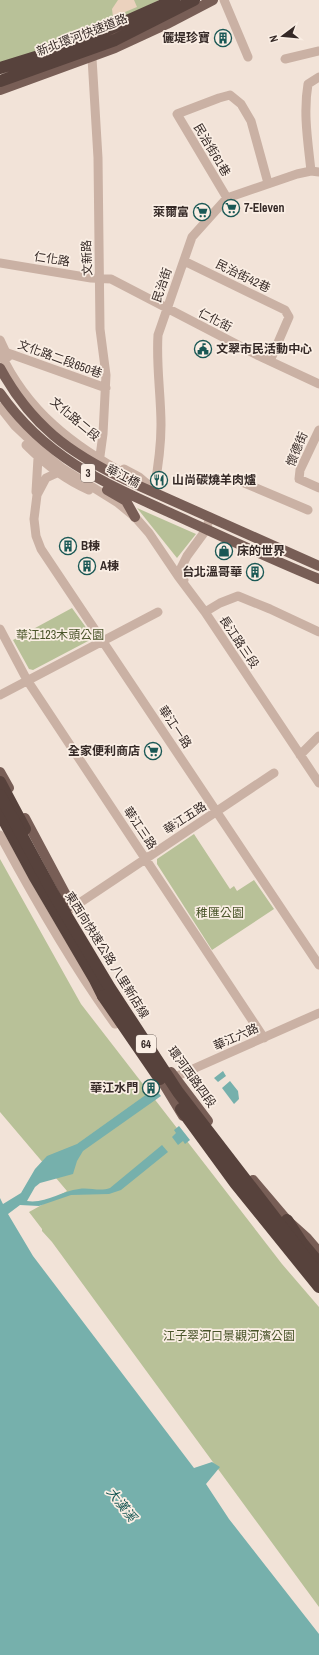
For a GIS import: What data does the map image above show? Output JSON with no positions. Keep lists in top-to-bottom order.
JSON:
{
  "streets": {
    "highway": ["新北環河快速道路", "東西向快速公路 八里新店線", "64"],
    "main road": [
      "文化路二段",
      "3",
      "華江橋",
      "環河西路四段"
    ],
    "street": [
      "民治街61巷",
      "文新路",
      "仁化路",
      "民治街42巷",
      "民治街",
      "仁化街",
      "文化路二段650巷",
      "懷德街",
      "長江路三段",
      "華江一路",
      "華江五路",
      "華江三路",
      "華江六路"
    ]
  },
  "crossings": [
    ["民治街61巷", "民治街"],
    ["文新路", "仁化路"],
    ["文新路", "仁化街"],
    ["文新路", "文化路二段650巷"],
    ["文新路", "文化路二段"],
    ["仁化路", "仁化街"],
    ["民治街42巷", "民治街"],
    ["民治街42巷", "仁化街"],
    ["民治街", "仁化街"],
    ["民治街", "文化路二段"],
    ["文化路二段650巷", "文化路二段"],
    ["3", "華江橋"],
    ["華江一路", "華江五路"],
    ["華江五路", "華江三路"],
    ["華江五路", "環河西路四段"],
    ["華江三路", "華江六路"],
    ["東西向快速公路 八里新店線", "環河西路四段"],
    ["華江六路", "環河西路四段"]
  ],
  "water": ["大漢溪"],
  "parks": ["華江123木頭公園", "稚匯公園", "江子翠河口景觀河濱公園"],
  "places": {
    "building": [
      "儷堤珍寶",
      "B棟",
      "A棟",
      "台北溫哥華",
      "華江水門"
    ],
    "supermarket": ["7-Eleven", "萊爾富", "全家便利商店"],
    "public building": ["文翠市民活動中心"],
    "restaurant": ["山尚碳燒羊肉爐"],
    "shop": ["床的世界"]
  },
  "north": "left"
}
